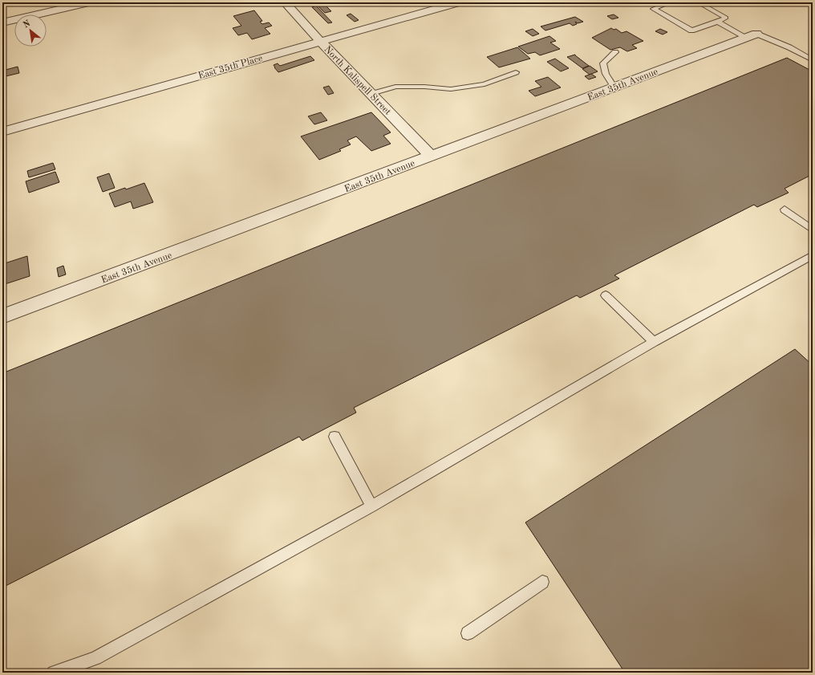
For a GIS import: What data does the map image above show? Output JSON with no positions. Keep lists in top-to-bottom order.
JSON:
{
  "streets": {
    "street": ["East 35th Place", "North Kalispell Street", "East 35th Avenue"]
  },
  "crossings": [
    ["East 35th Place", "North Kalispell Street"],
    ["North Kalispell Street", "East 35th Avenue"]
  ],
  "north": "top left"
}
